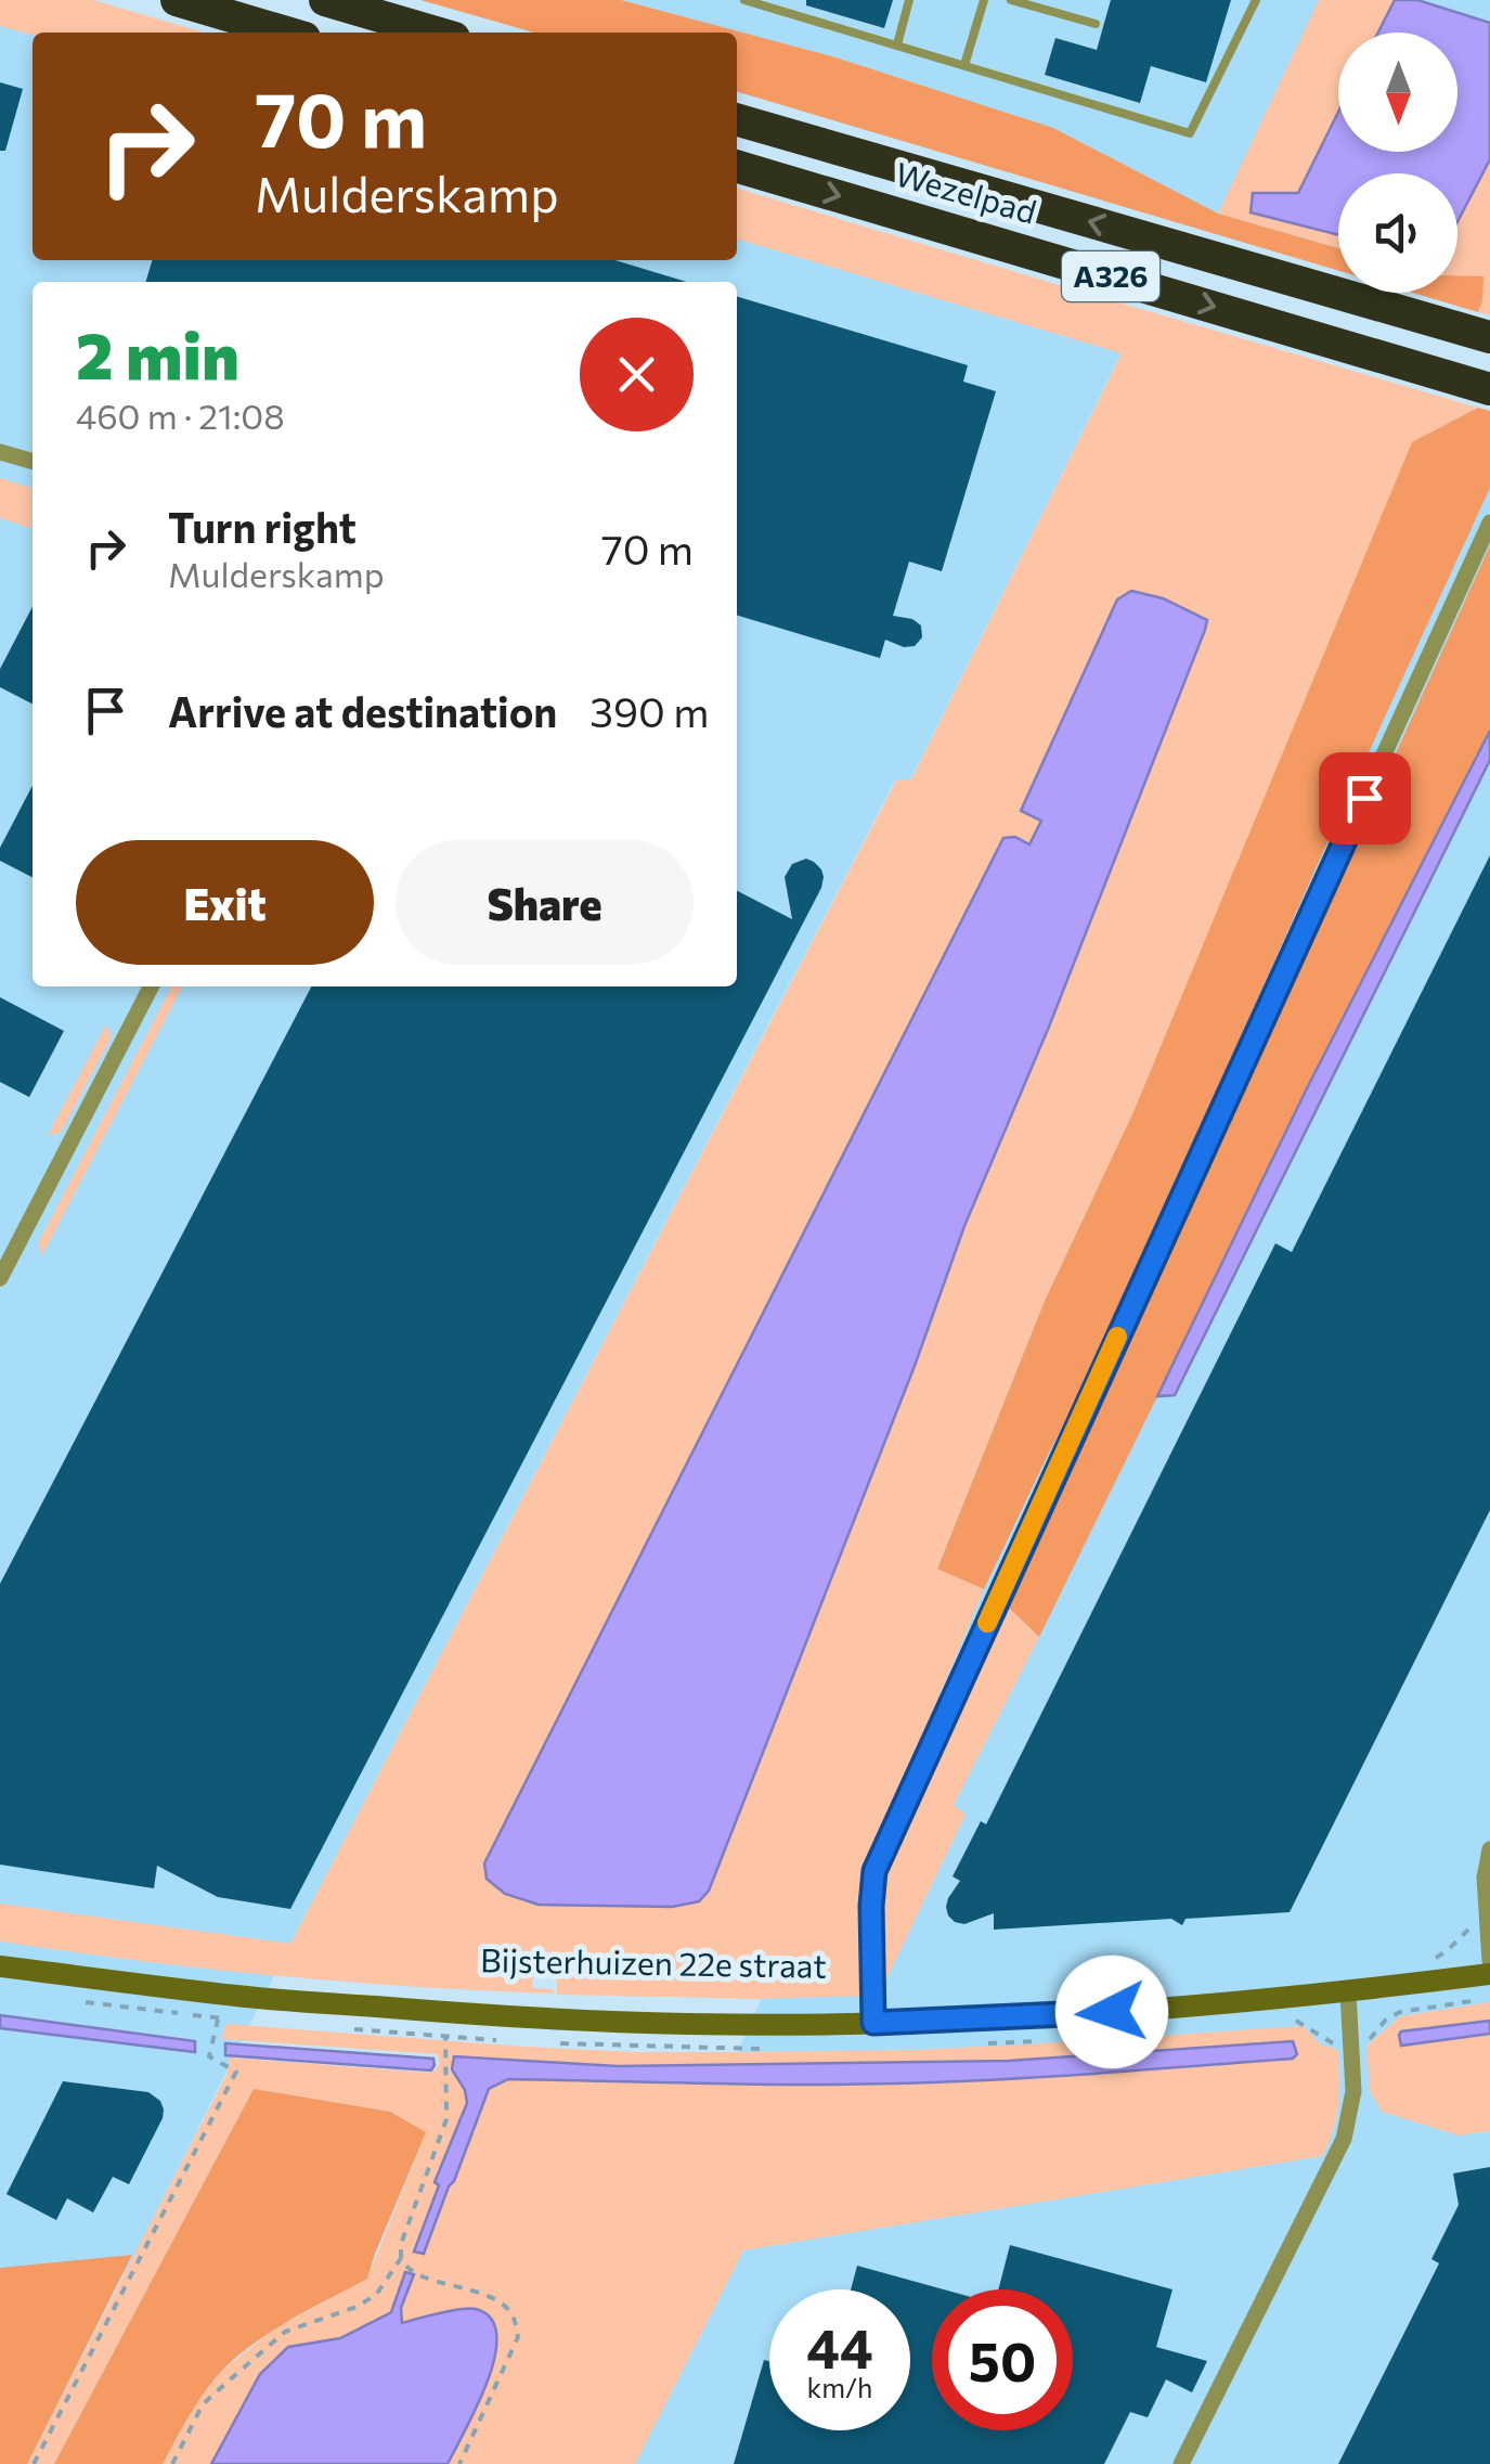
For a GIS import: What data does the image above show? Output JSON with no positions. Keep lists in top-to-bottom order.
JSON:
{
  "streets": {
    "highway": ["Wezelpad", "A326"],
    "main road": ["Bijsterhuizen 22e straat"]
  },
  "north": "bottom",
  "page": {
    "turn": ["70 m", "Mulderskamp"],
    "heading": ["2 min", "460 m · 21:08"],
    "list": [
      {
        "name": "Turn right",
        "note": "Mulderskamp",
        "value": "70 m"
      },
      {
        "name": "Arrive at destination",
        "value": "390 m"
      }
    ],
    "buttons": ["Exit", "Share"],
    "speed": "44 km/h",
    "limit": "50"
  }
}
